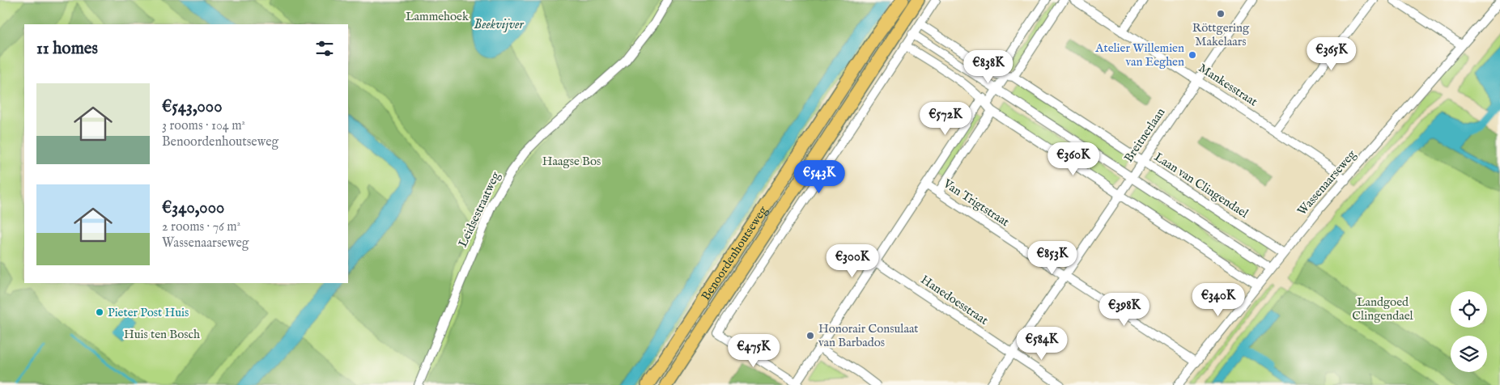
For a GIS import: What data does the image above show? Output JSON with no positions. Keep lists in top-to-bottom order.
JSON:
{
  "streets": {
    "main road": ["Benoordenhoutseweg"],
    "street": [
      "Mankesstraat",
      "Breitnerlaan",
      "Wassenaarseweg",
      "Laan van Clingendael",
      "Van Trigtstraat",
      "Leidsestraatweg",
      "Hanedoesstraat"
    ]
  },
  "crossings": [
    ["Mankesstraat", "Breitnerlaan"],
    ["Mankesstraat", "Wassenaarseweg"],
    ["Breitnerlaan", "Laan van Clingendael"],
    ["Breitnerlaan", "Van Trigtstraat"],
    ["Breitnerlaan", "Hanedoesstraat"],
    ["Wassenaarseweg", "Laan van Clingendael"],
    ["Wassenaarseweg", "Van Trigtstraat"]
  ],
  "water": ["Beekvijver"],
  "parks": [
    "Lammehoek",
    "Haagse Bos",
    "Landgoed Clingendael",
    "Huis ten Bosch"
  ],
  "places": [
    "Röttgering Makelaars",
    "Atelier Willemien van Eeghen",
    "Pieter Post Huis",
    "Honorair Consulaat van Barbados"
  ],
  "page": {
    "heading": "11 homes",
    "price": [
      "€365K",
      "€838K",
      "€572K",
      "€360K",
      "€543K",
      "€853K",
      "€300K",
      "€340K",
      "€398K",
      "€584K",
      "€475K"
    ],
    "list": [
      {
        "name": "€543,000",
        "note": "3 rooms · 104 m² · Benoordenhoutseweg"
      },
      {
        "name": "€340,000",
        "note": "2 rooms · 76 m² · Wassenaarseweg"
      }
    ]
  }
}
